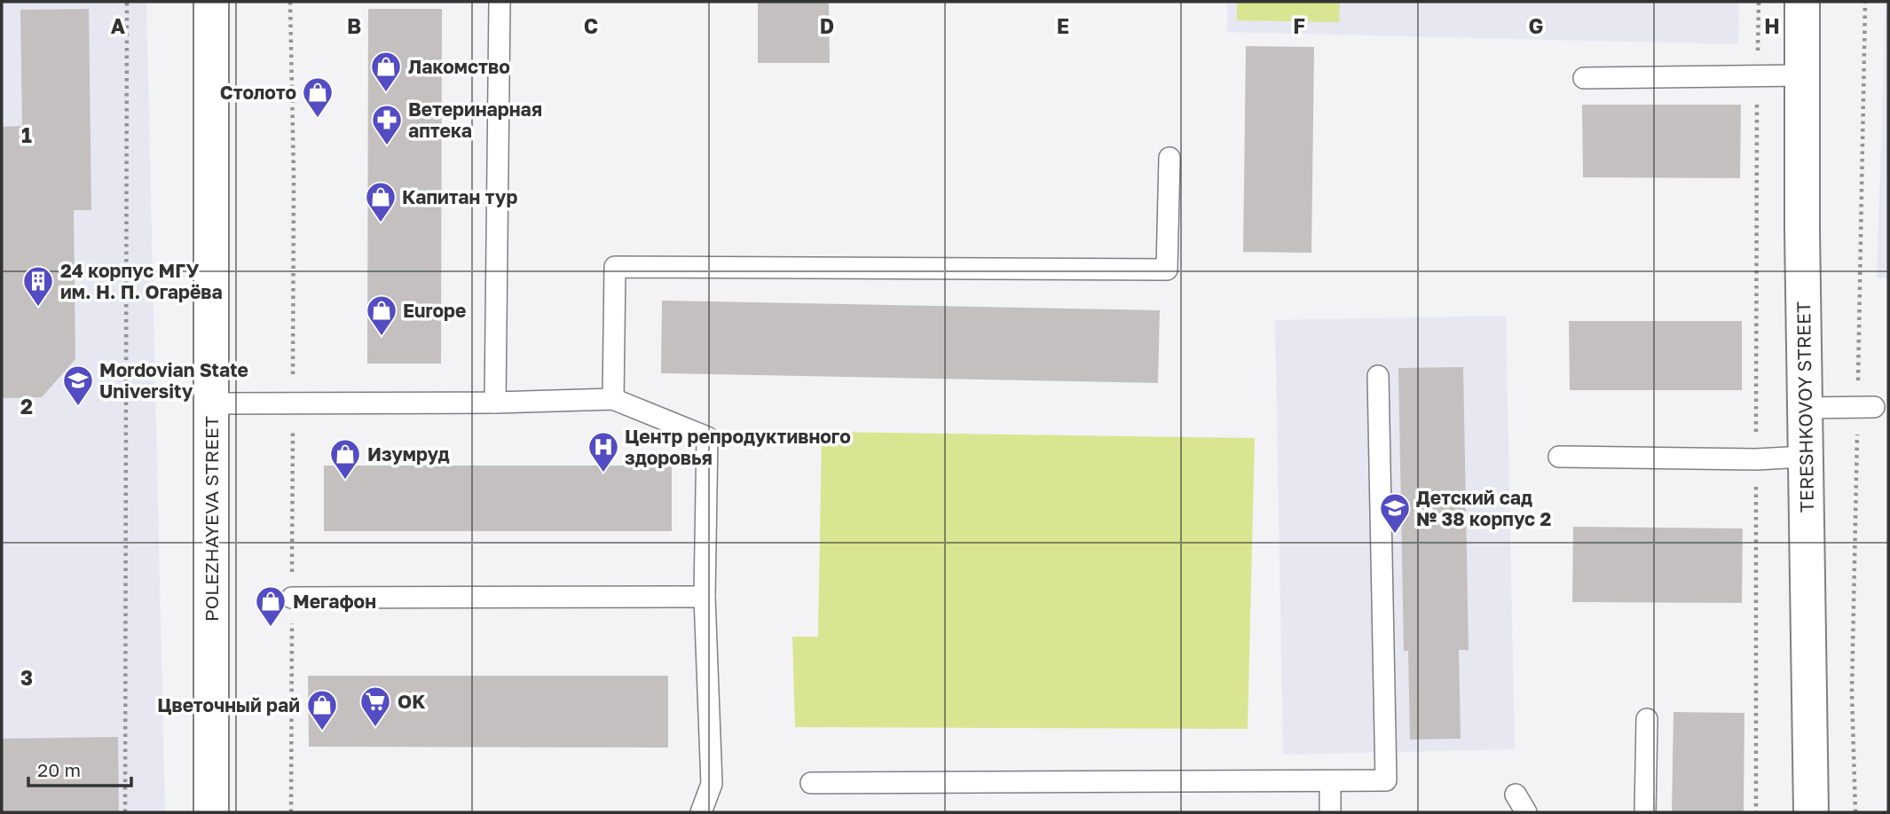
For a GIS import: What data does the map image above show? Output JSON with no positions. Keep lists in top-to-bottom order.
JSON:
{
  "streets": {
    "street": ["TERESHKOVOY STREET", "POLEZHAYEVA STREET"]
  },
  "places": {
    "shop": [
      "Лакомство",
      "Столото",
      "Капитан тур",
      "Europe",
      "Изумруд",
      "Мегафон",
      "Цветочный рай"
    ],
    "pharmacy": ["Ветеринарная аптека"],
    "building": ["24 корпус МГУ им. Н. П. Огарёва"],
    "school or university": ["Mordovian State University", "Детский сад № 38 корпус 2"],
    "hospital": ["Центр репродуктивного здоровья"],
    "supermarket": ["OK"]
  },
  "scale_bar": "20 m",
  "grid": {
    "columns": [
      "A",
      "B",
      "C",
      "D",
      "E",
      "F",
      "G",
      "H"
    ],
    "rows": ["1", "2", "3"]
  }
}
